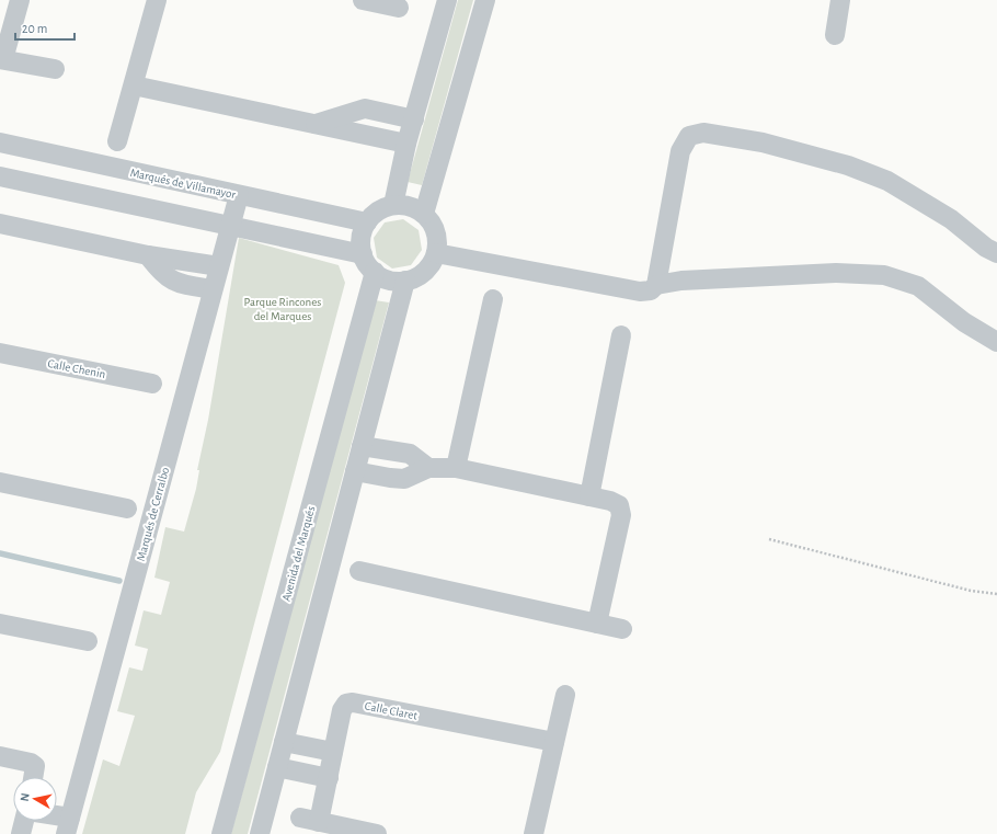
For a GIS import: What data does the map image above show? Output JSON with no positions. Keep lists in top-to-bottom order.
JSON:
{
  "streets": {
    "street": [
      "Marqués de Villamayor",
      "Calle Chenin",
      "Marqués de Cerralbo",
      "Avenida del Marqués",
      "Calle Claret"
    ]
  },
  "crossings": [
    ["Marqués de Villamayor", "Marqués de Cerralbo"],
    ["Marqués de Villamayor", "Avenida del Marqués"]
  ],
  "parks": ["Parque Rincones del Marques"],
  "scale_bar": "20 m",
  "north": "left"
}
